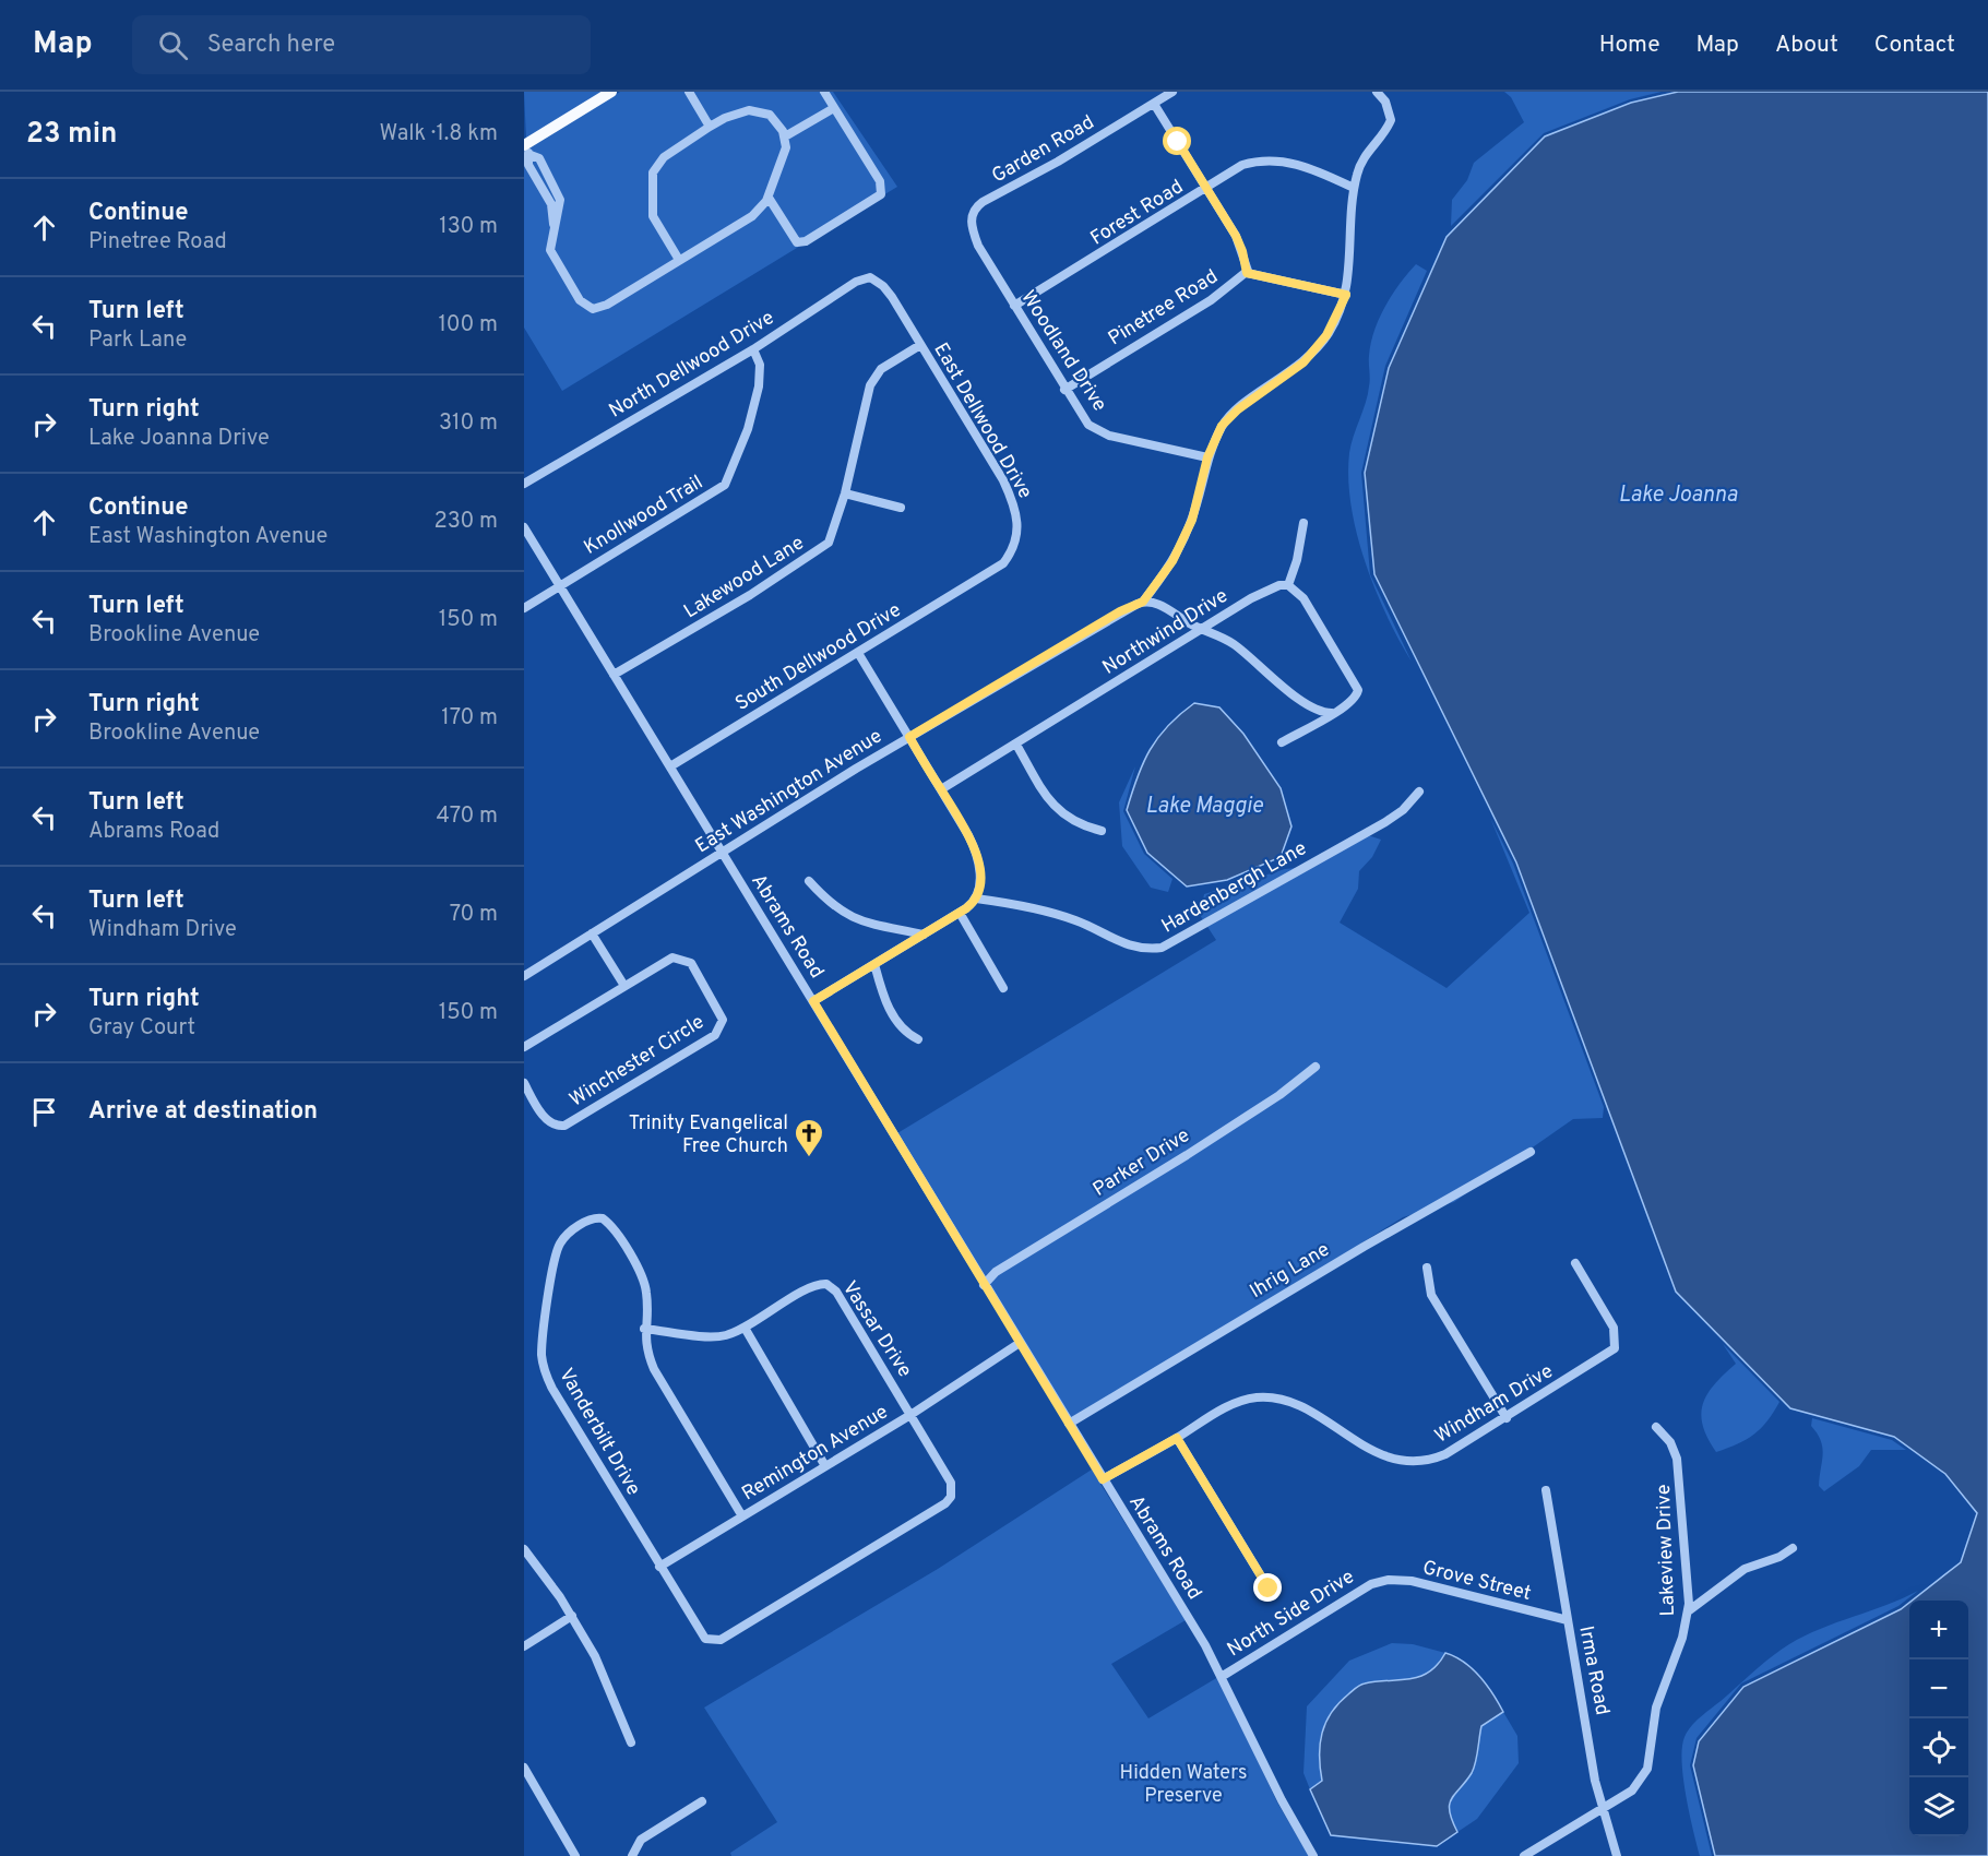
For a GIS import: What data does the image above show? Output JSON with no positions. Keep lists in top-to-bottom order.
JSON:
{
  "streets": {
    "street": [
      "Garden Road",
      "Forest Road",
      "Pinetree Road",
      "Woodland Drive",
      "North Dellwood Drive",
      "East Dellwood Drive",
      "Knollwood Trail",
      "Lakewood Lane",
      "Northwind Drive",
      "South Dellwood Drive",
      "East Washington Avenue",
      "Hardenbergh Lane",
      "Abrams Road",
      "Winchester Circle",
      "Parker Drive",
      "Ihrig Lane",
      "Vassar Drive",
      "Windham Drive",
      "Vanderbilt Drive",
      "Remington Avenue",
      "Lakeview Drive",
      "Grove Street",
      "North Side Drive",
      "Irma Road"
    ]
  },
  "crossings": [
    ["Garden Road", "Pinetree Road"],
    ["Garden Road", "Woodland Drive"],
    ["Forest Road", "Pinetree Road"],
    ["Forest Road", "Woodland Drive"],
    ["Pinetree Road", "Woodland Drive"],
    ["North Dellwood Drive", "East Dellwood Drive"],
    ["North Dellwood Drive", "Knollwood Trail"],
    ["East Dellwood Drive", "Lakewood Lane"],
    ["East Dellwood Drive", "South Dellwood Drive"],
    ["Knollwood Trail", "Abrams Road"],
    ["Lakewood Lane", "Abrams Road"],
    ["South Dellwood Drive", "Abrams Road"],
    ["East Washington Avenue", "Abrams Road"],
    ["Abrams Road", "Parker Drive"],
    ["Abrams Road", "Ihrig Lane"],
    ["Abrams Road", "Windham Drive"],
    ["Abrams Road", "Remington Avenue"],
    ["Abrams Road", "North Side Drive"],
    ["Vassar Drive", "Vanderbilt Drive"],
    ["Vassar Drive", "Remington Avenue"],
    ["Vanderbilt Drive", "Remington Avenue"],
    ["Lakeview Drive", "Irma Road"],
    ["Grove Street", "North Side Drive"],
    ["Grove Street", "Irma Road"]
  ],
  "water": ["Lake Joanna", "Lake Maggie"],
  "parks": ["Hidden Waters Preserve"],
  "places": {
    "church": ["Trinity Evangelical Free Church"]
  },
  "page": {
    "header": "Map",
    "search": "Search here",
    "nav": [
      "Home",
      "Map",
      "About",
      "Contact"
    ],
    "heading": ["23 min", "Walk · 1.8 km"],
    "list": [
      ["Continue", "Pinetree Road", "130 m"],
      ["Turn left", "Park Lane", "100 m"],
      ["Turn right", "Lake Joanna Drive", "310 m"],
      ["Continue", "East Washington Avenue", "230 m"],
      ["Turn left", "Brookline Avenue", "150 m"],
      ["Turn right", "Brookline Avenue", "170 m"],
      ["Turn left", "Abrams Road", "470 m"],
      ["Turn left", "Windham Drive", "70 m"],
      ["Turn right", "Gray Court", "150 m"],
      "Arrive at destination"
    ],
    "map_buttons": ["+", "−"]
  }
}
